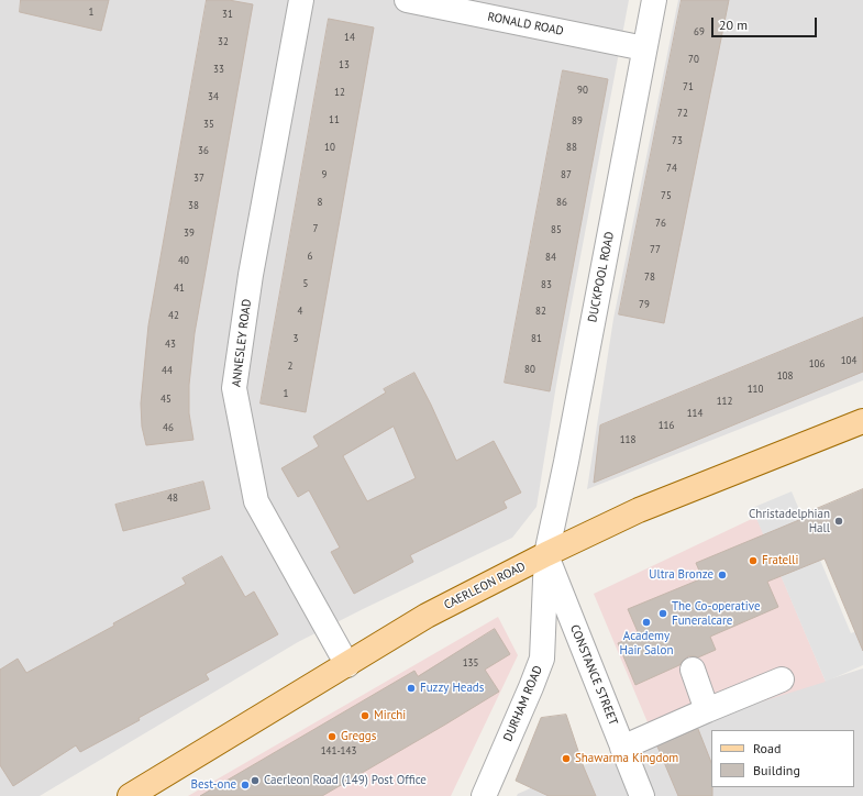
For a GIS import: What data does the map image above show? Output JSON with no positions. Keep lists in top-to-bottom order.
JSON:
{
  "streets": {
    "main road": ["CAERLEON ROAD"],
    "street": [
      "RONALD ROAD",
      "DUCKPOOL ROAD",
      "ANNESLEY ROAD",
      "CONSTANCE STREET",
      "DURHAM ROAD"
    ]
  },
  "crossings": [
    ["RONALD ROAD", "DUCKPOOL ROAD"],
    ["DUCKPOOL ROAD", "CAERLEON ROAD"],
    ["DUCKPOOL ROAD", "CONSTANCE STREET"],
    ["DUCKPOOL ROAD", "DURHAM ROAD"],
    ["ANNESLEY ROAD", "CAERLEON ROAD"],
    ["CAERLEON ROAD", "CONSTANCE STREET"],
    ["CAERLEON ROAD", "DURHAM ROAD"],
    ["CONSTANCE STREET", "DURHAM ROAD"]
  ],
  "places": [
    "Christadelphian Hall",
    "Fratelli",
    "Ultra Bronze",
    "The Co-operative Funeralcare",
    "Academy Hair Salon",
    "Fuzzy Heads",
    "Mirchi",
    "Greggs",
    "Shawarma Kingdom",
    "Caerleon Road (149) Post Office",
    "Best-one"
  ],
  "house_numbers": [
    "1",
    "31",
    "69",
    "14",
    "32",
    "70",
    "13",
    "33",
    "71",
    "90",
    "12",
    "34",
    "72",
    "11",
    "89",
    "35",
    "73",
    "10",
    "88",
    "36",
    "74",
    "9",
    "87",
    "37",
    "75",
    "8",
    "86",
    "38",
    "76",
    "7",
    "85",
    "39",
    "77",
    "6",
    "84",
    "40",
    "78",
    "5",
    "83",
    "41",
    "79",
    "4",
    "82",
    "42",
    "3",
    "81",
    "43",
    "104",
    "106",
    "2",
    "80",
    "44",
    "108",
    "110",
    "1",
    "45",
    "112",
    "114",
    "116",
    "46",
    "118",
    "48",
    "135",
    "141-143"
  ],
  "legend": ["Road", "Building"],
  "scale_bar": "20 m"
}
